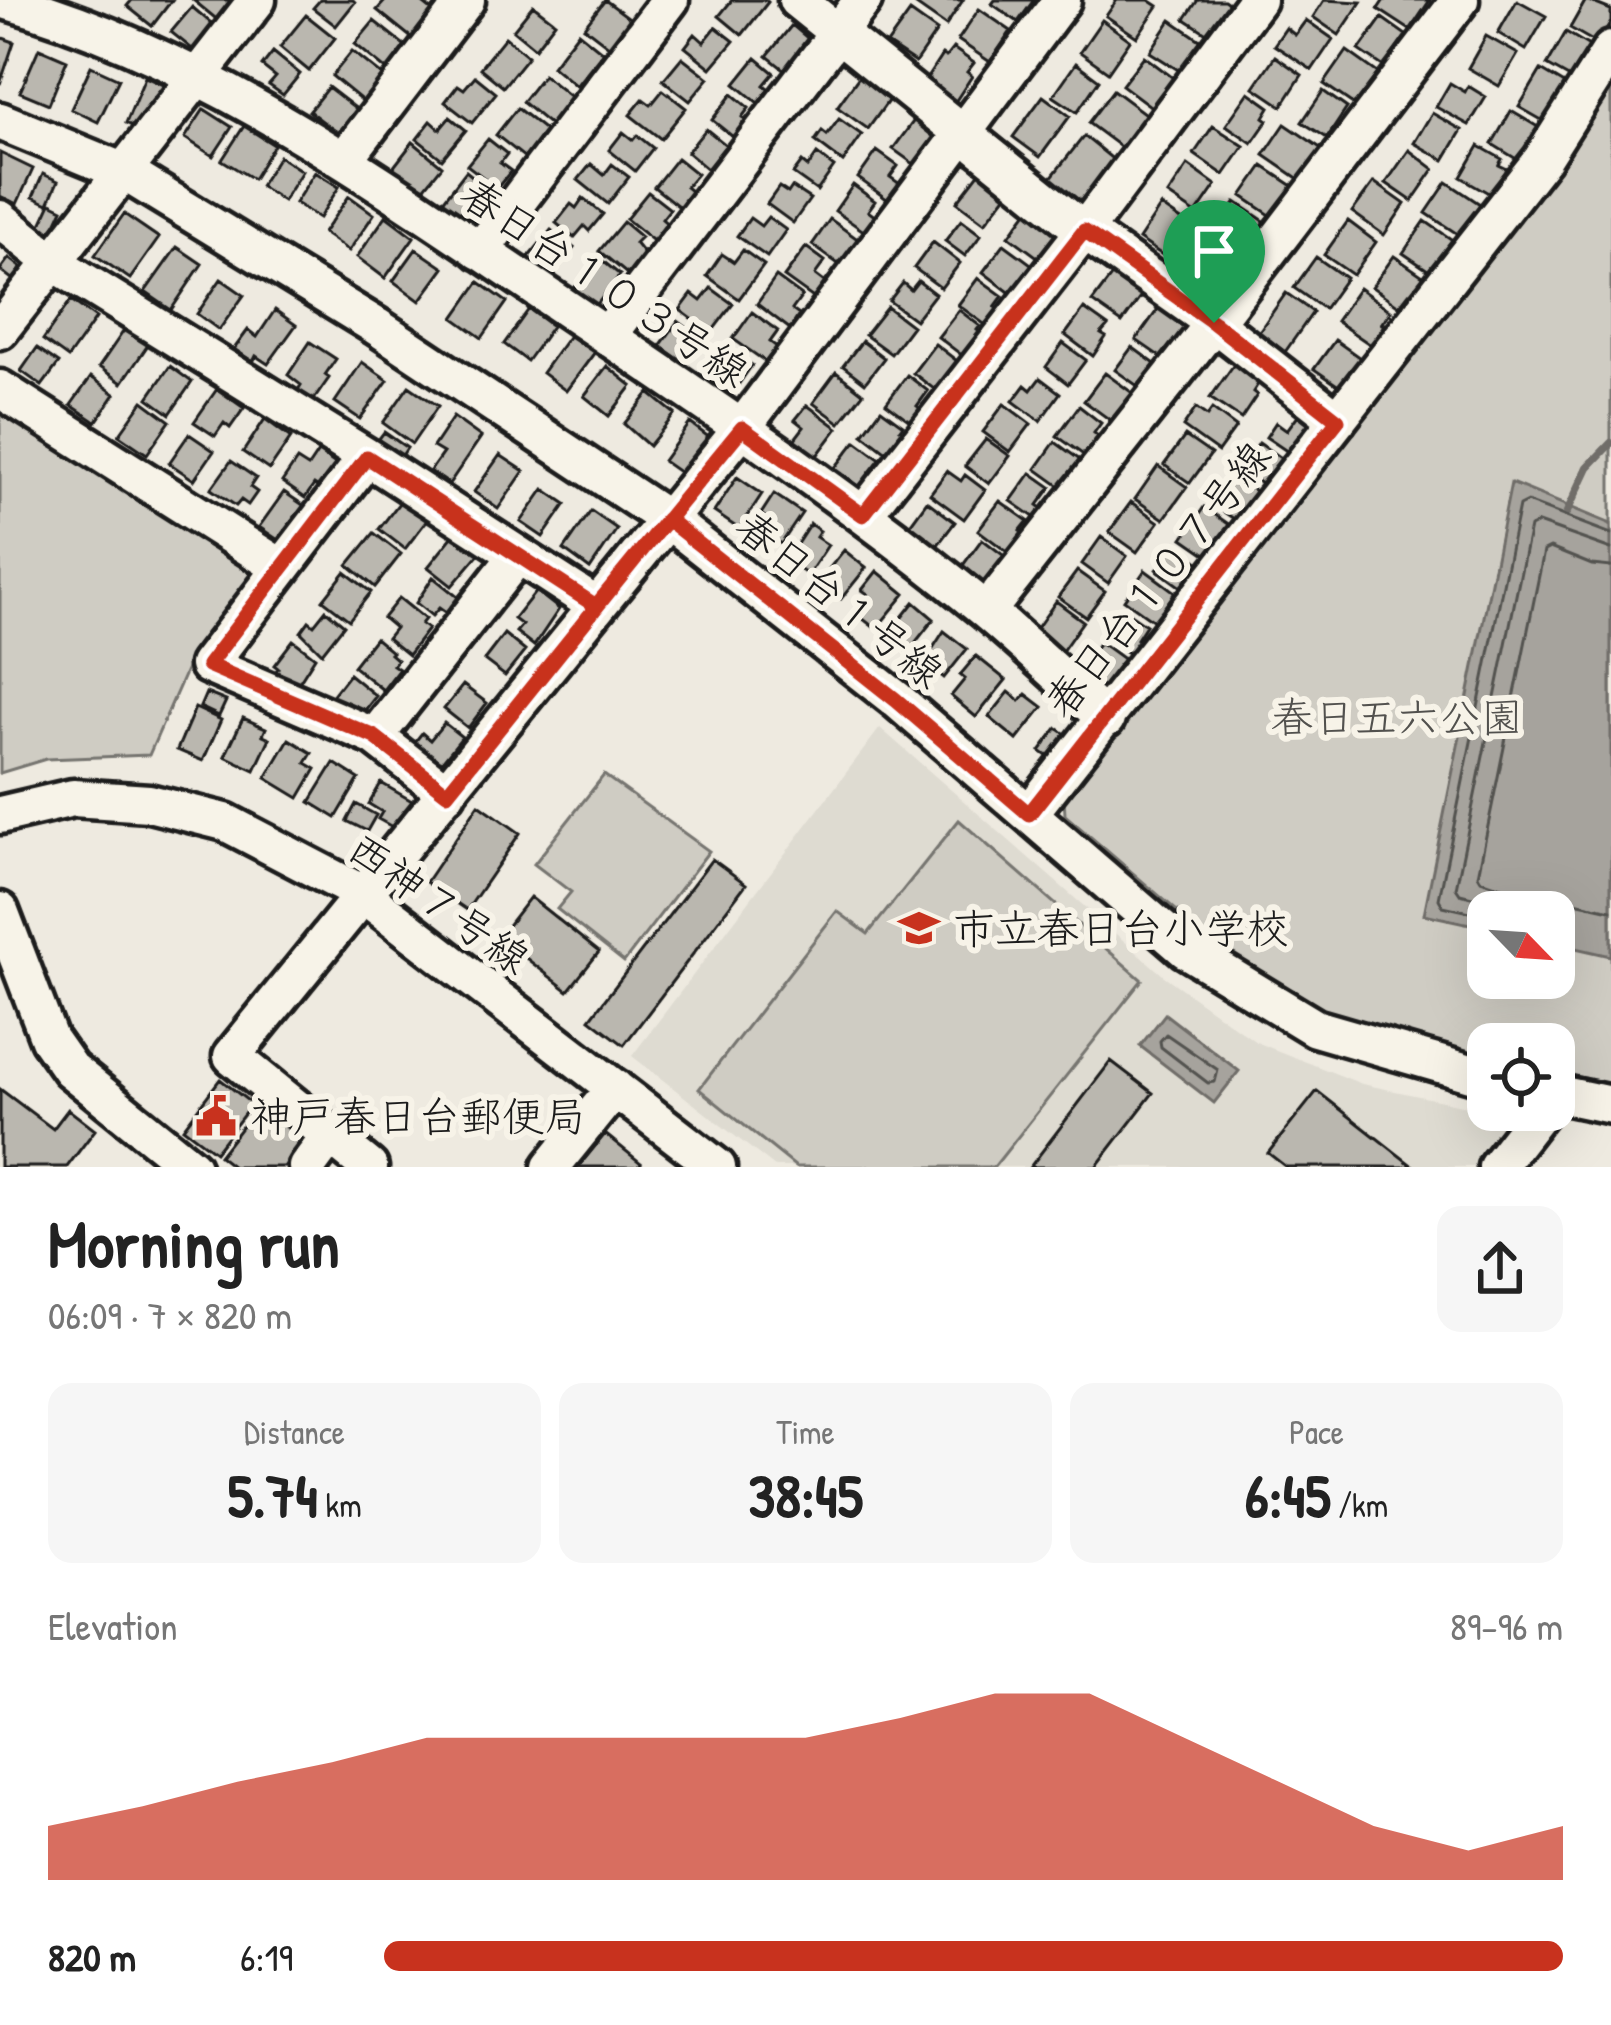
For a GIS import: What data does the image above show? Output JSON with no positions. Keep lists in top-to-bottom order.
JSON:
{
  "streets": {
    "street": [
      "春日台１０３号線",
      "春日台１０７号線",
      "春日台１号線",
      "西神７号線"
    ]
  },
  "crossings": [
    ["春日台１０３号線", "春日台１０７号線"],
    ["春日台１０７号線", "春日台１号線"]
  ],
  "parks": ["春日五六公園"],
  "places": {
    "school or university": ["市立春日台小学校"],
    "public building": ["神戸春日台郵便局"]
  },
  "north": "bottom right",
  "page": {
    "heading": ["Morning run", "06:09 · 7 × 820 m"],
    "stats": [
      ["Distance", "5.74 km"],
      ["Time", "38:45"],
      ["Pace", "6:45 /km"]
    ],
    "chart": ["Elevation", "89–96 m"],
    "list": [
      {
        "name": "820 m",
        "note": "6:19"
      }
    ]
  }
}
